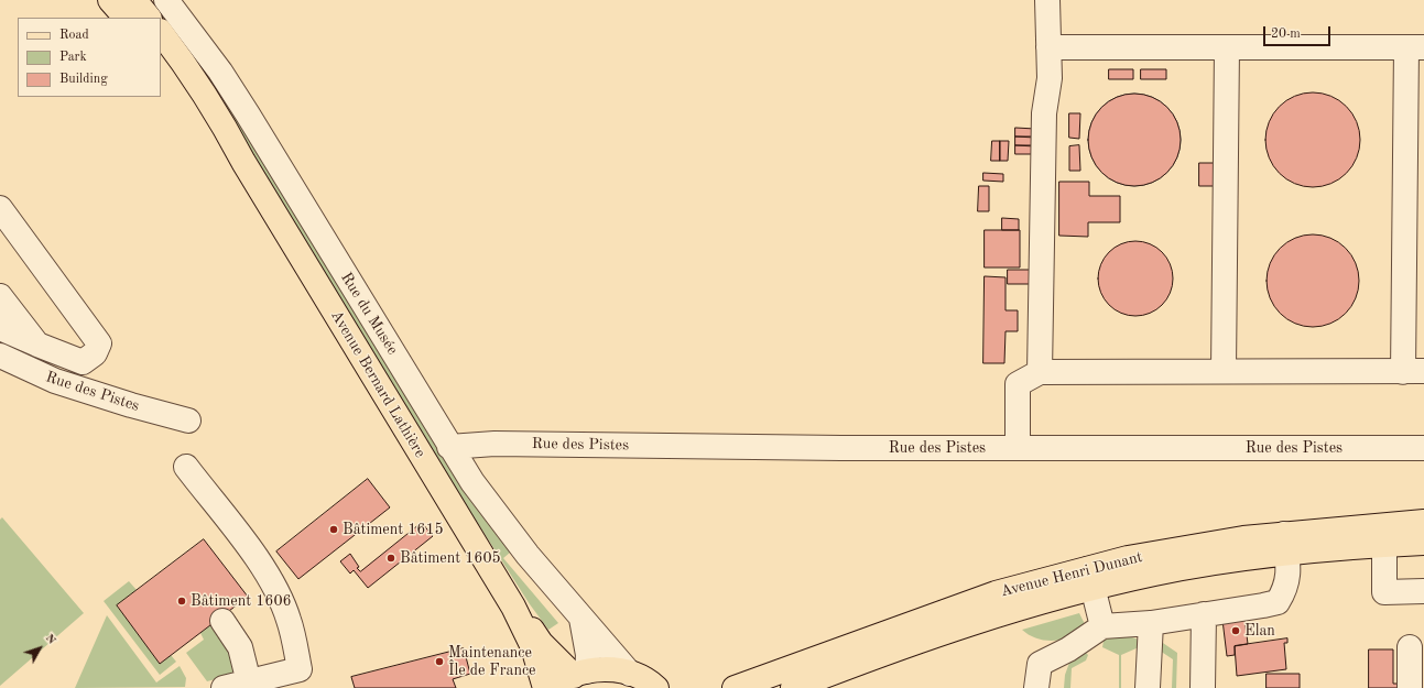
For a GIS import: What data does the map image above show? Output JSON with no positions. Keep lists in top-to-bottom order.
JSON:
{
  "streets": {
    "main road": ["Avenue Bernard Lathière", "Avenue Henri Dunant"],
    "street": ["Rue du Musée", "Rue des Pistes"]
  },
  "crossings": [
    ["Rue du Musée", "Rue des Pistes"]
  ],
  "places": [
    "Bâtiment 1615",
    "Bâtiment 1605",
    "Bâtiment 1606",
    "Elan",
    "Maintenance Île de France"
  ],
  "legend": ["Road", "Park", "Building"],
  "scale_bar": "20 m",
  "north": "top right"
}
